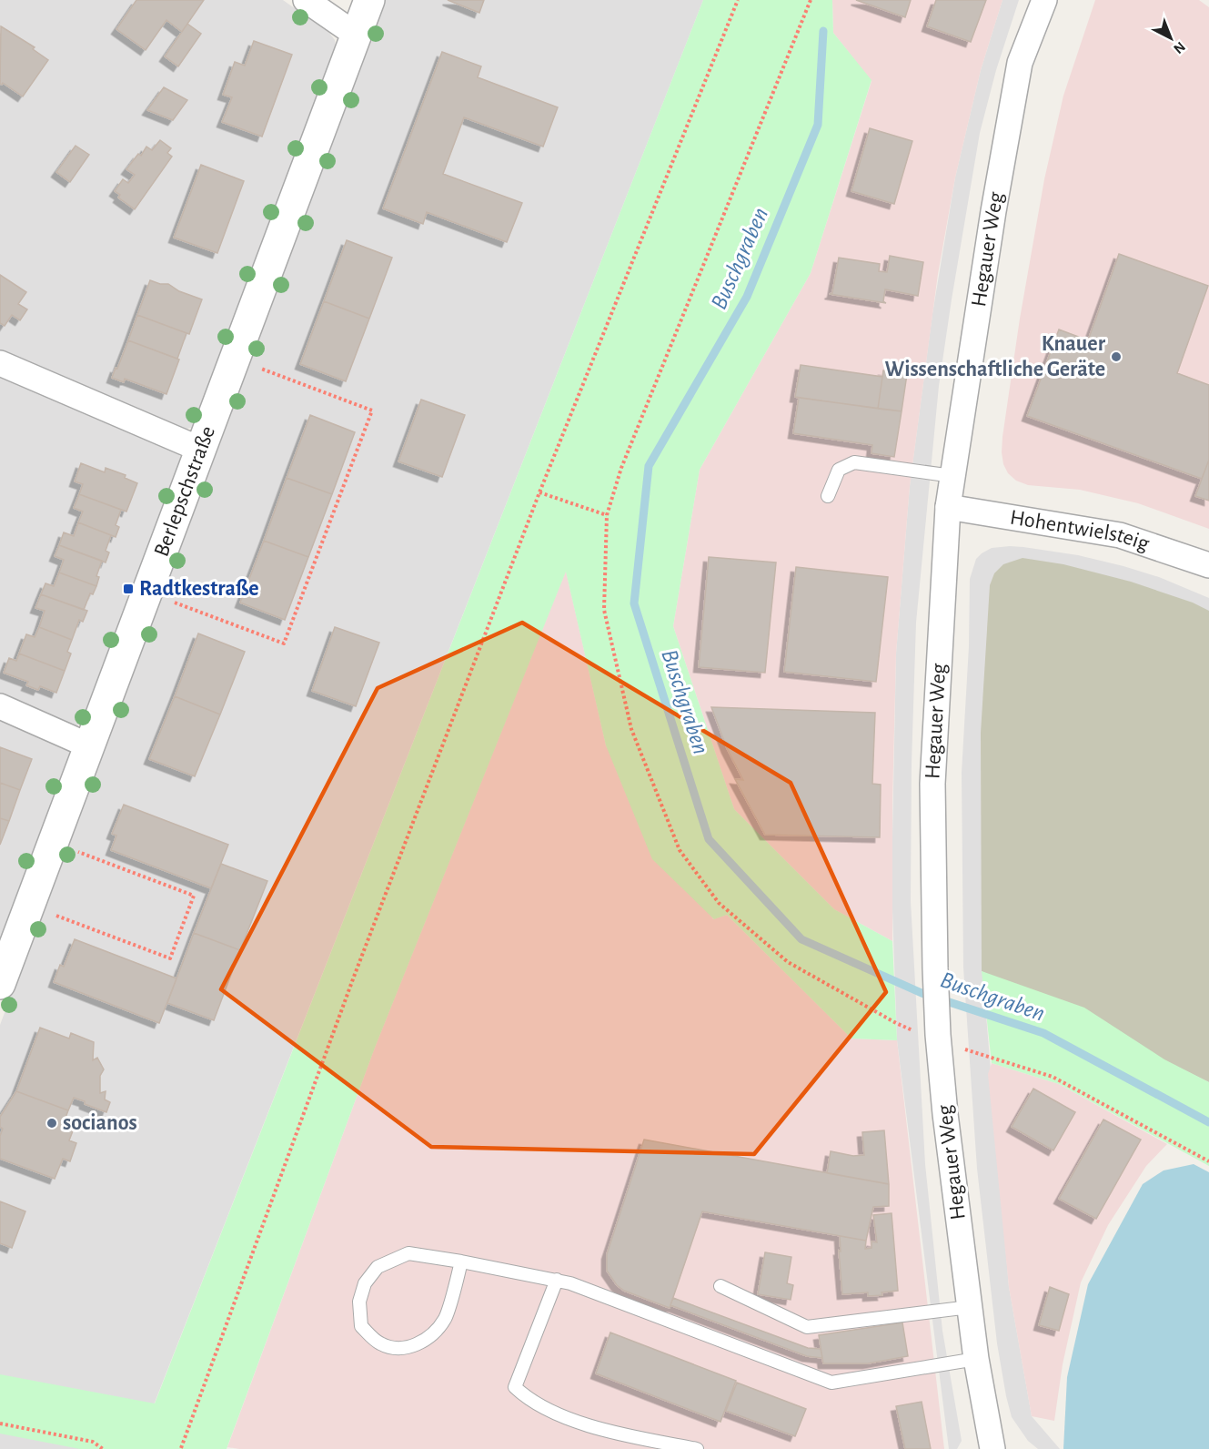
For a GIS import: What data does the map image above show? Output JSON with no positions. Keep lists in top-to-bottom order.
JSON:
{
  "streets": {
    "street": ["Hegauer Weg", "Berlepschstraße", "Hohentwielsteig"]
  },
  "crossings": [
    ["Hegauer Weg", "Hohentwielsteig"]
  ],
  "water": ["Buschgraben"],
  "places": {
    "other": ["Knauer Wissenschaftliche Geräte", "socianos"],
    "transit": ["Radtkestraße"]
  },
  "north": "bottom right"
}
